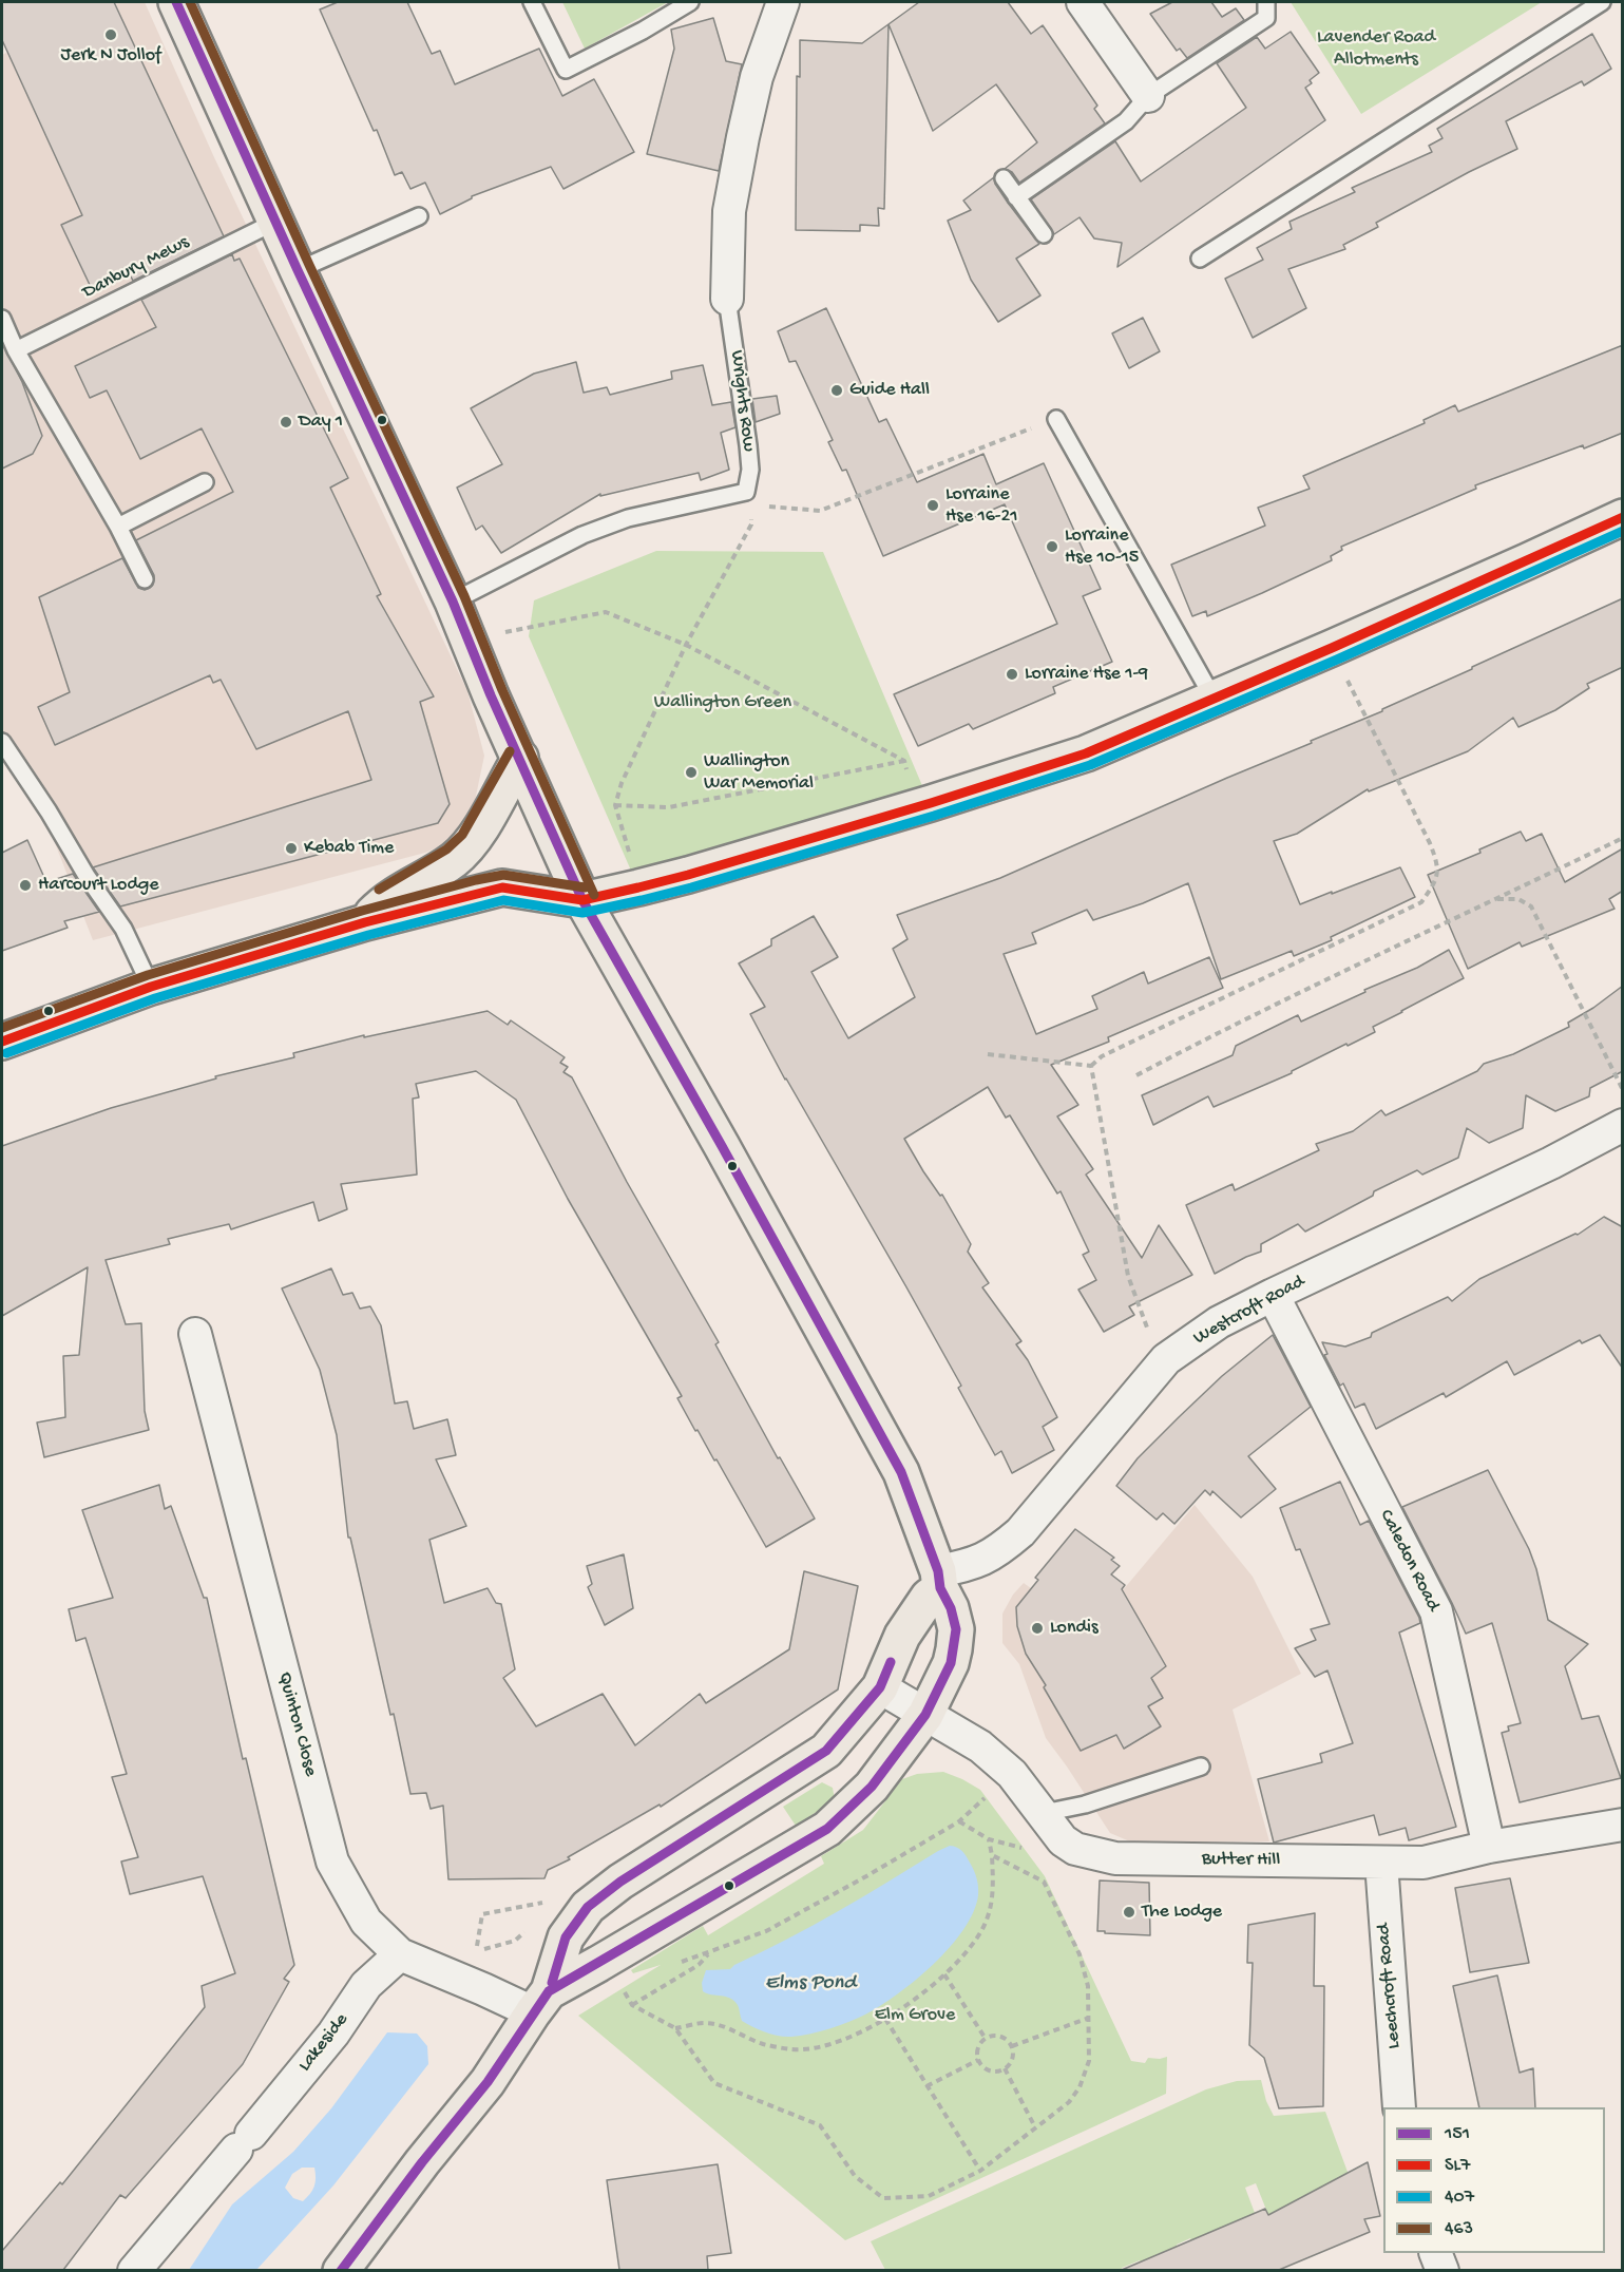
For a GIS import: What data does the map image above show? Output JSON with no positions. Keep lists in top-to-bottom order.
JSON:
{
  "streets": {
    "street": [
      "Wrights Row",
      "Westcroft Road",
      "Caledon Road",
      "Quinton Close",
      "Butter Hill",
      "Leechcroft Road",
      "Lakeside"
    ],
    "lane": ["Danbury Mews"]
  },
  "crossings": [
    ["Westcroft Road", "Caledon Road"],
    ["Caledon Road", "Butter Hill"],
    ["Quinton Close", "Lakeside"],
    ["Butter Hill", "Leechcroft Road"]
  ],
  "water": ["Elms Pond"],
  "parks": ["Lavender Road Allotments", "Wallington Green", "Elm Grove"],
  "places": [
    "Jerk N Jollof",
    "Guide Hall",
    "Day 1",
    "Lorraine Hse 16-21",
    "Lorraine Hse 10-15",
    "Lorraine Hse 1-9",
    "Wallington War Memorial",
    "Kebab Time",
    "Harcourt Lodge",
    "Londis",
    "The Lodge"
  ],
  "lines": [
    "transit line 151",
    "transit line 463",
    "transit line SL7",
    "transit line 407"
  ],
  "legend": [
    "151",
    "SL7",
    "407",
    "463"
  ]
}
